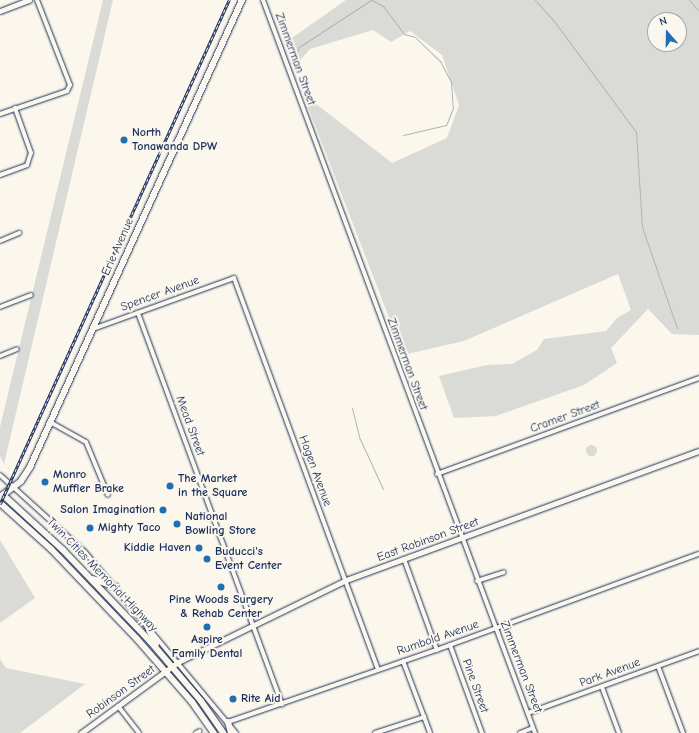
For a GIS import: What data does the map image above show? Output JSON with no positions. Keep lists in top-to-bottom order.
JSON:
{
  "streets": {
    "main road": ["Erie Avenue", "Twin Cities Memorial Highway"],
    "street": [
      "Zimmerman Street",
      "Spencer Avenue",
      "Cramer Street",
      "Mead Street",
      "Hagen Avenue",
      "East Robinson Street",
      "Rumbold Avenue",
      "Park Avenue",
      "Pine Street",
      "Robinson Street"
    ]
  },
  "crossings": [
    ["Zimmerman Street", "Cramer Street"],
    ["Zimmerman Street", "East Robinson Street"],
    ["Zimmerman Street", "Rumbold Avenue"],
    ["Zimmerman Street", "Park Avenue"],
    ["Erie Avenue", "Spencer Avenue"],
    ["Erie Avenue", "Twin Cities Memorial Highway"],
    ["Spencer Avenue", "Mead Street"],
    ["Spencer Avenue", "Hagen Avenue"],
    ["Mead Street", "East Robinson Street"],
    ["Mead Street", "Rumbold Avenue"],
    ["Hagen Avenue", "East Robinson Street"],
    ["Hagen Avenue", "Rumbold Avenue"],
    ["East Robinson Street", "Twin Cities Memorial Highway"],
    ["East Robinson Street", "Robinson Street"],
    ["Twin Cities Memorial Highway", "Robinson Street"],
    ["Rumbold Avenue", "Pine Street"]
  ],
  "places": [
    "North Tonawanda DPW",
    "Monro Muffler Brake",
    "The Market in the Square",
    "Salon Imagination",
    "National Bowling Store",
    "Mighty Taco",
    "Kiddie Haven",
    "Buducci's Event Center",
    "Pine Woods Surgery & Rehab Center",
    "Aspire Family Dental",
    "Rite Aid"
  ],
  "north": "top"
}
